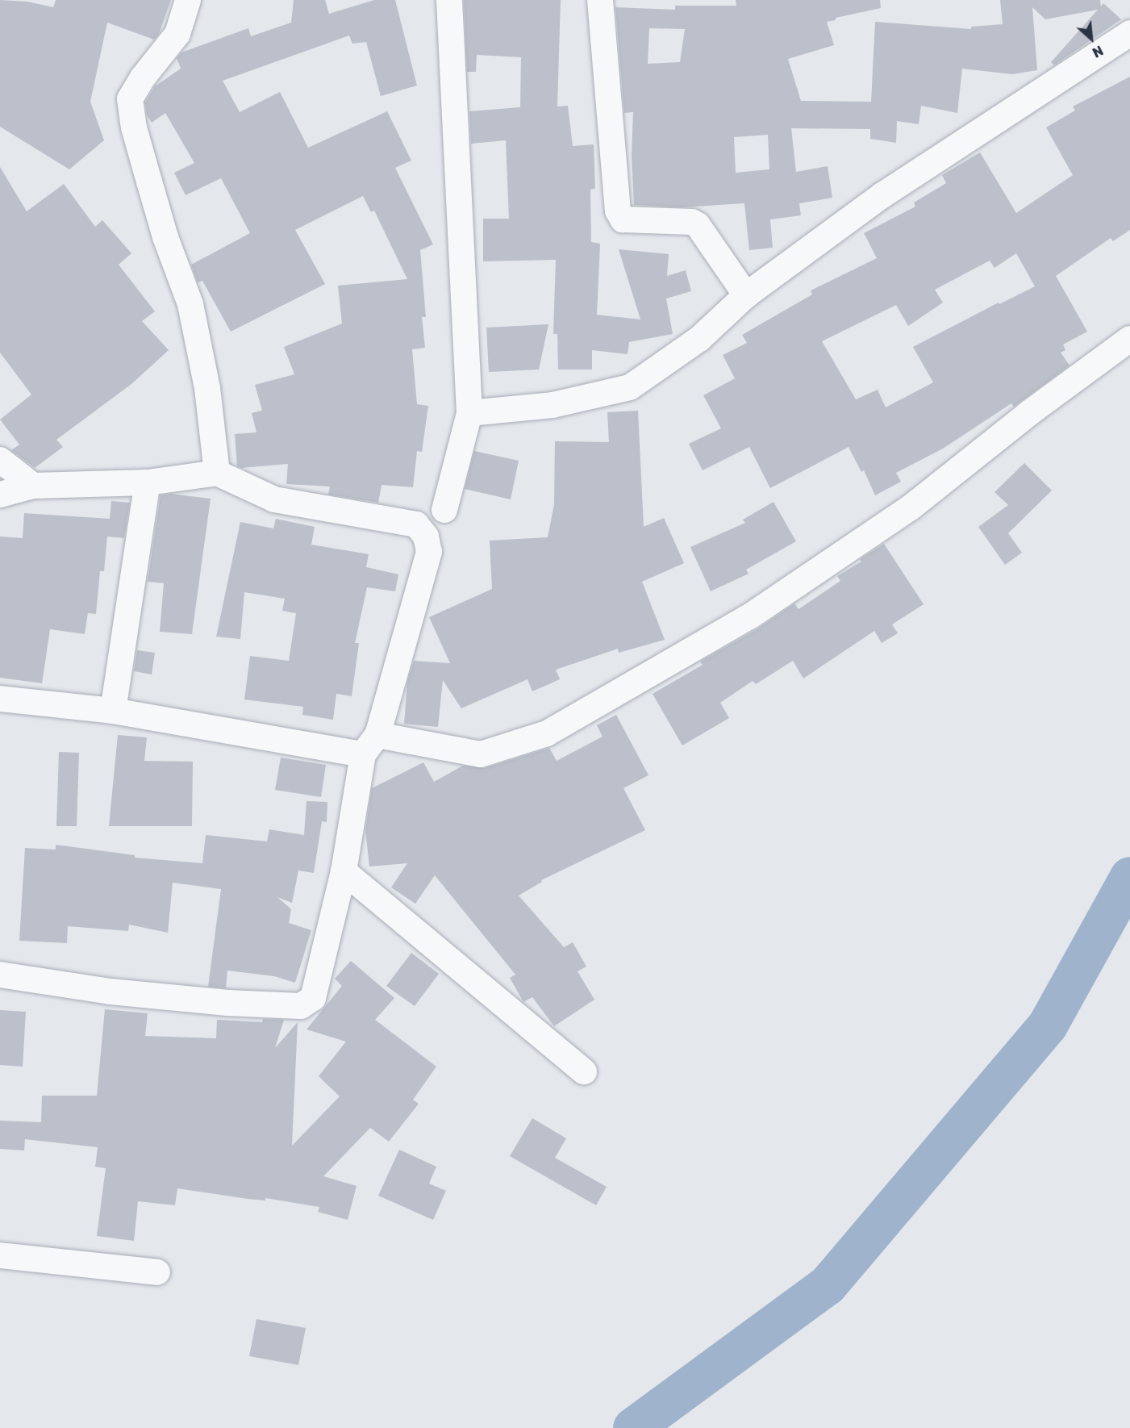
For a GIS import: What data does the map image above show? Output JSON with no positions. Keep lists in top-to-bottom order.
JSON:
{
  "north": "bottom right"
}
